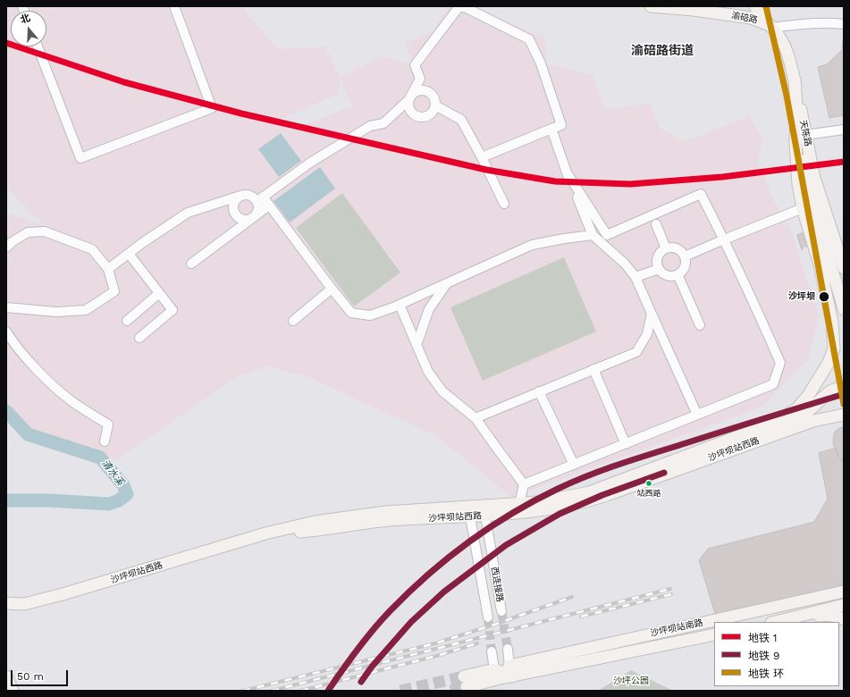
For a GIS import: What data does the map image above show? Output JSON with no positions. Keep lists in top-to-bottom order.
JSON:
{
  "streets": {
    "main road": [
      "渝碚路",
      "天陈路",
      "沙坪坝站西路",
      "沙坪坝站南路"
    ],
    "street": ["西连接路"]
  },
  "crossings": [
    ["渝碚路", "天陈路"],
    ["沙坪坝站西路", "西连接路"]
  ],
  "districts": ["渝碚路街道"],
  "water": ["清水溪"],
  "parks": ["沙坪公园"],
  "places": ["沙坪坝", "站西路"],
  "lines": ["metro line 环", "metro line 1", "metro line 9"],
  "legend": ["地铁 1", "地铁 9", "地铁 环"],
  "scale_bar": "50 m",
  "north": "top"
}
